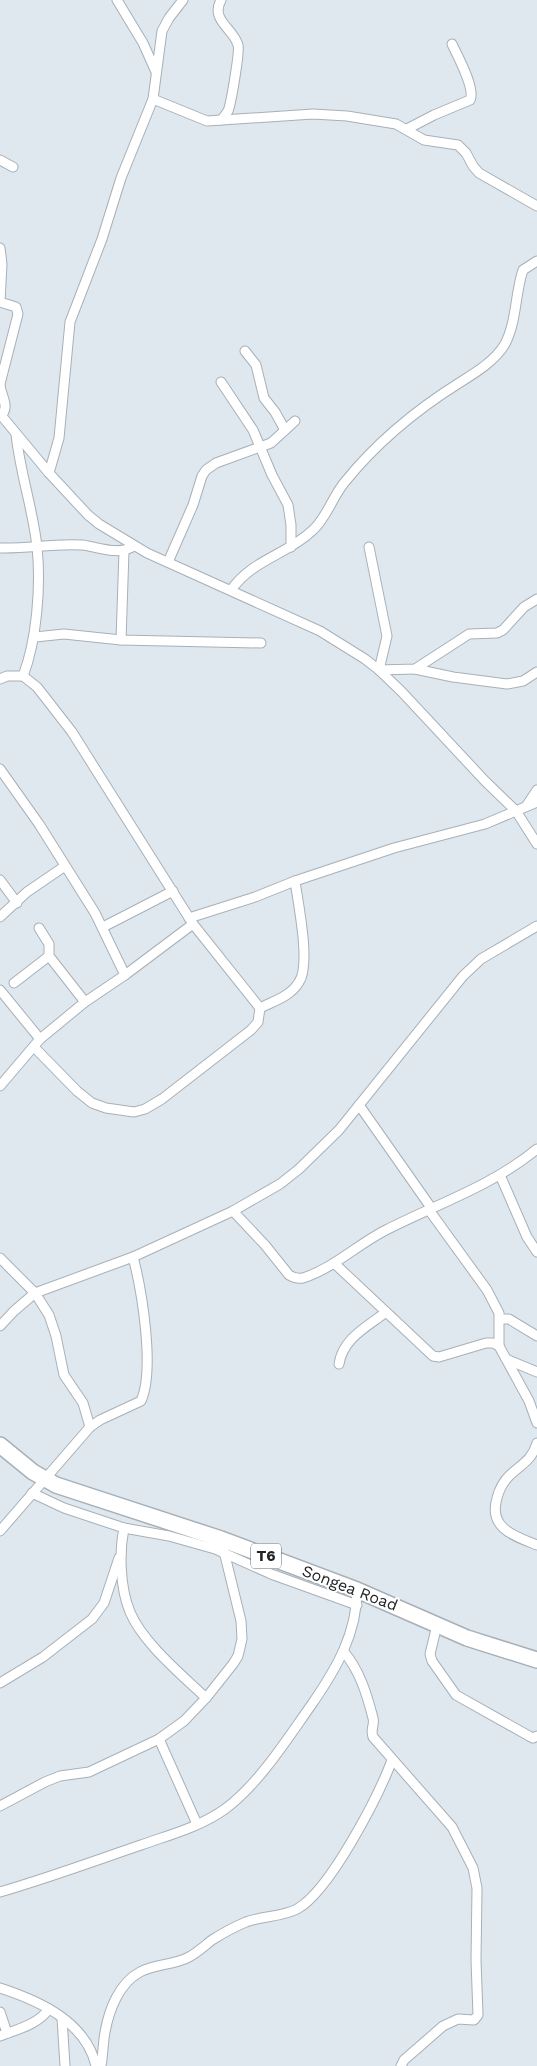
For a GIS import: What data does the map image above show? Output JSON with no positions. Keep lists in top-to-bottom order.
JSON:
{
  "streets": {
    "highway": ["T6", "Songea Road"]
  }
}
